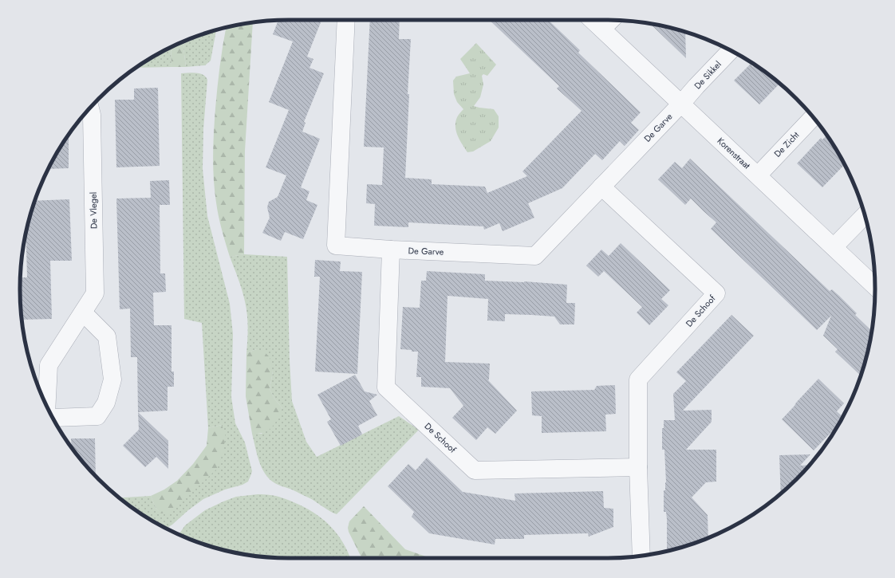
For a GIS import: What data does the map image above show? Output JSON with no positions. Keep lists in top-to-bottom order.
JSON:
{
  "streets": {
    "street": [
      "De Sikkel",
      "De Garve",
      "De Zicht",
      "Korenstraat",
      "De Vlegel",
      "De Schoof"
    ]
  },
  "crossings": [
    ["De Sikkel", "De Garve"],
    ["De Sikkel", "Korenstraat"],
    ["De Garve", "Korenstraat"],
    ["De Garve", "De Schoof"],
    ["De Zicht", "Korenstraat"]
  ]
}
